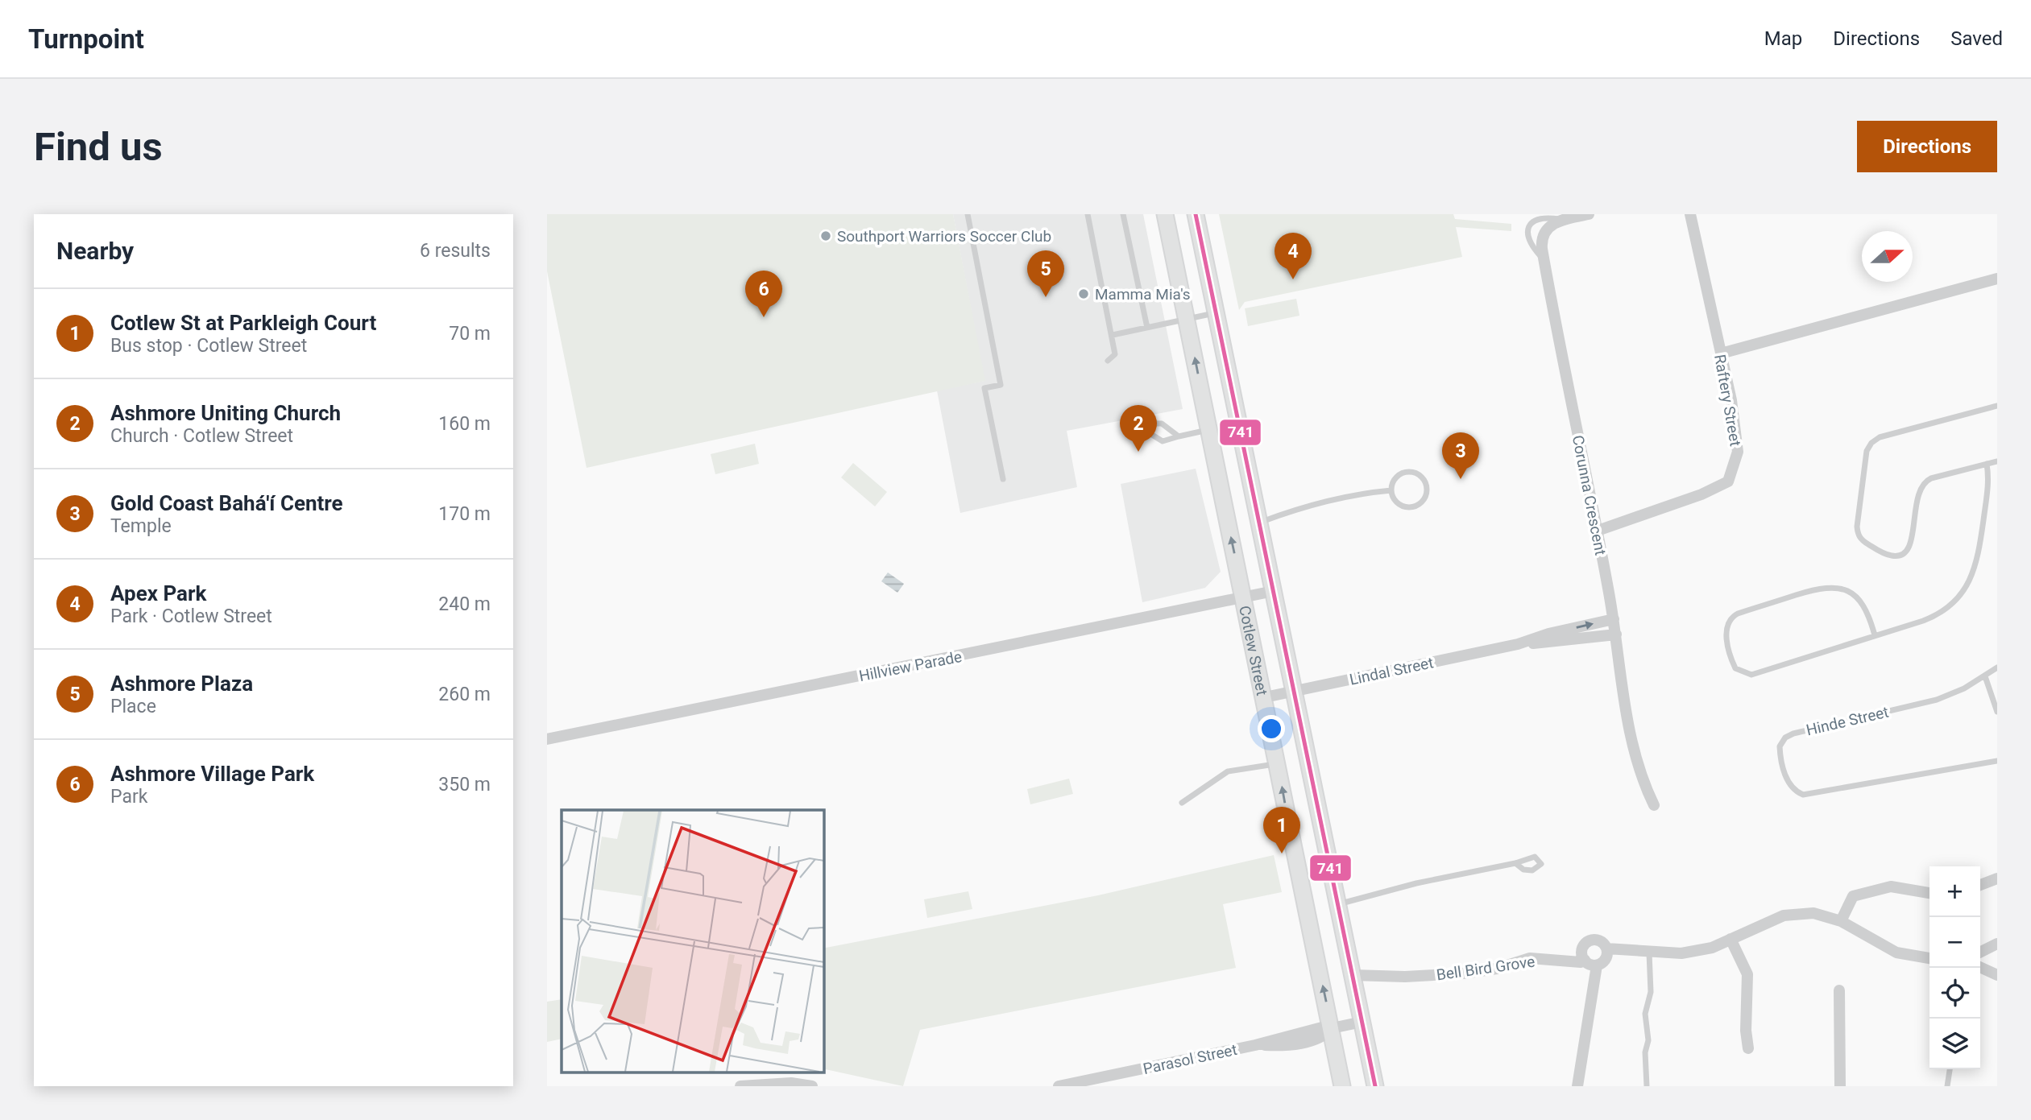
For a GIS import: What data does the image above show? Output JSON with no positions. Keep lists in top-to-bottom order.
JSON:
{
  "streets": {
    "main road": ["Cotlew Street"],
    "street": [
      "Raftery Street",
      "Corunna Crescent",
      "Hillview Parade",
      "Lindal Street",
      "Bell Bird Grove",
      "Parasol Street"
    ],
    "lane": ["Hinde Street"]
  },
  "crossings": [
    ["Raftery Street", "Corunna Crescent"],
    ["Corunna Crescent", "Lindal Street"],
    ["Cotlew Street", "Hillview Parade"],
    ["Cotlew Street", "Lindal Street"],
    ["Cotlew Street", "Bell Bird Grove"],
    ["Cotlew Street", "Parasol Street"]
  ],
  "places": ["Southport Warriors Soccer Club", "Mamma Mia's"],
  "lines": ["transit line 741"],
  "north": "right",
  "page": {
    "header": "Turnpoint",
    "nav": ["Map", "Directions", "Saved"],
    "buttons": "Directions",
    "title": "Find us",
    "heading": ["Nearby", "6 results"],
    "pins": [
      "4",
      "5",
      "6",
      "2",
      "3",
      "1"
    ],
    "list": [
      {
        "mark": "1",
        "name": "Cotlew St at Parkleigh Court",
        "note": "Bus stop · Cotlew Street",
        "value": "70 m"
      },
      {
        "mark": "2",
        "name": "Ashmore Uniting Church",
        "note": "Church · Cotlew Street",
        "value": "160 m"
      },
      {
        "mark": "3",
        "name": "Gold Coast Bahá'í Centre",
        "note": "Temple",
        "value": "170 m"
      },
      {
        "mark": "4",
        "name": "Apex Park",
        "note": "Park · Cotlew Street",
        "value": "240 m"
      },
      {
        "mark": "5",
        "name": "Ashmore Plaza",
        "note": "Place",
        "value": "260 m"
      },
      {
        "mark": "6",
        "name": "Ashmore Village Park",
        "note": "Park",
        "value": "350 m"
      }
    ],
    "map_buttons": ["+", "−"]
  }
}
